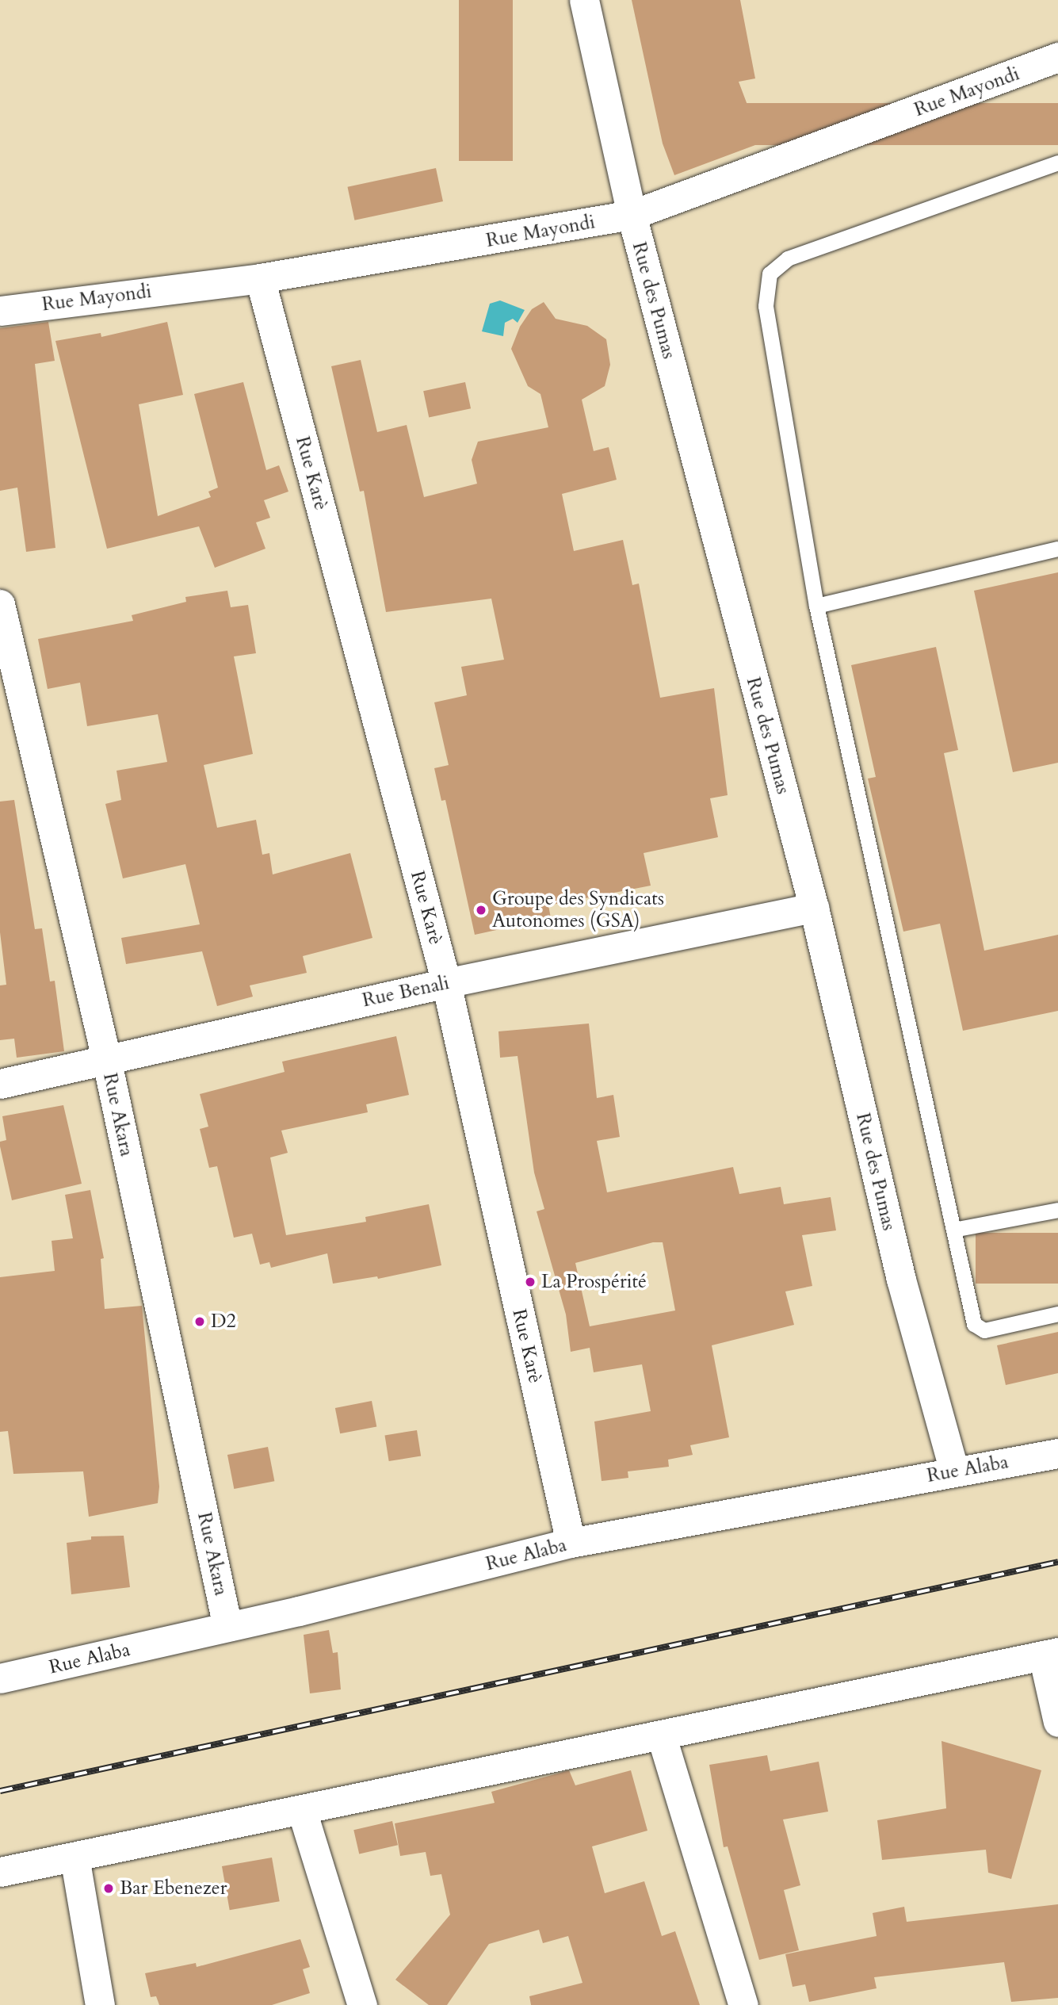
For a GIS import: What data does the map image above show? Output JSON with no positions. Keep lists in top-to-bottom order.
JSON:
{
  "streets": {
    "street": [
      "Rue Mayondi",
      "Rue des Pumas",
      "Rue Karè",
      "Rue Benali",
      "Rue Akara",
      "Rue Alaba"
    ]
  },
  "crossings": [
    ["Rue Mayondi", "Rue des Pumas"],
    ["Rue Mayondi", "Rue Karè"],
    ["Rue des Pumas", "Rue Benali"],
    ["Rue des Pumas", "Rue Alaba"],
    ["Rue Karè", "Rue Benali"],
    ["Rue Karè", "Rue Alaba"],
    ["Rue Benali", "Rue Akara"],
    ["Rue Akara", "Rue Alaba"]
  ],
  "places": [
    "Groupe des Syndicats Autonomes (GSA)",
    "La Prospérité",
    "D2",
    "Bar Ebenezer"
  ]
}
